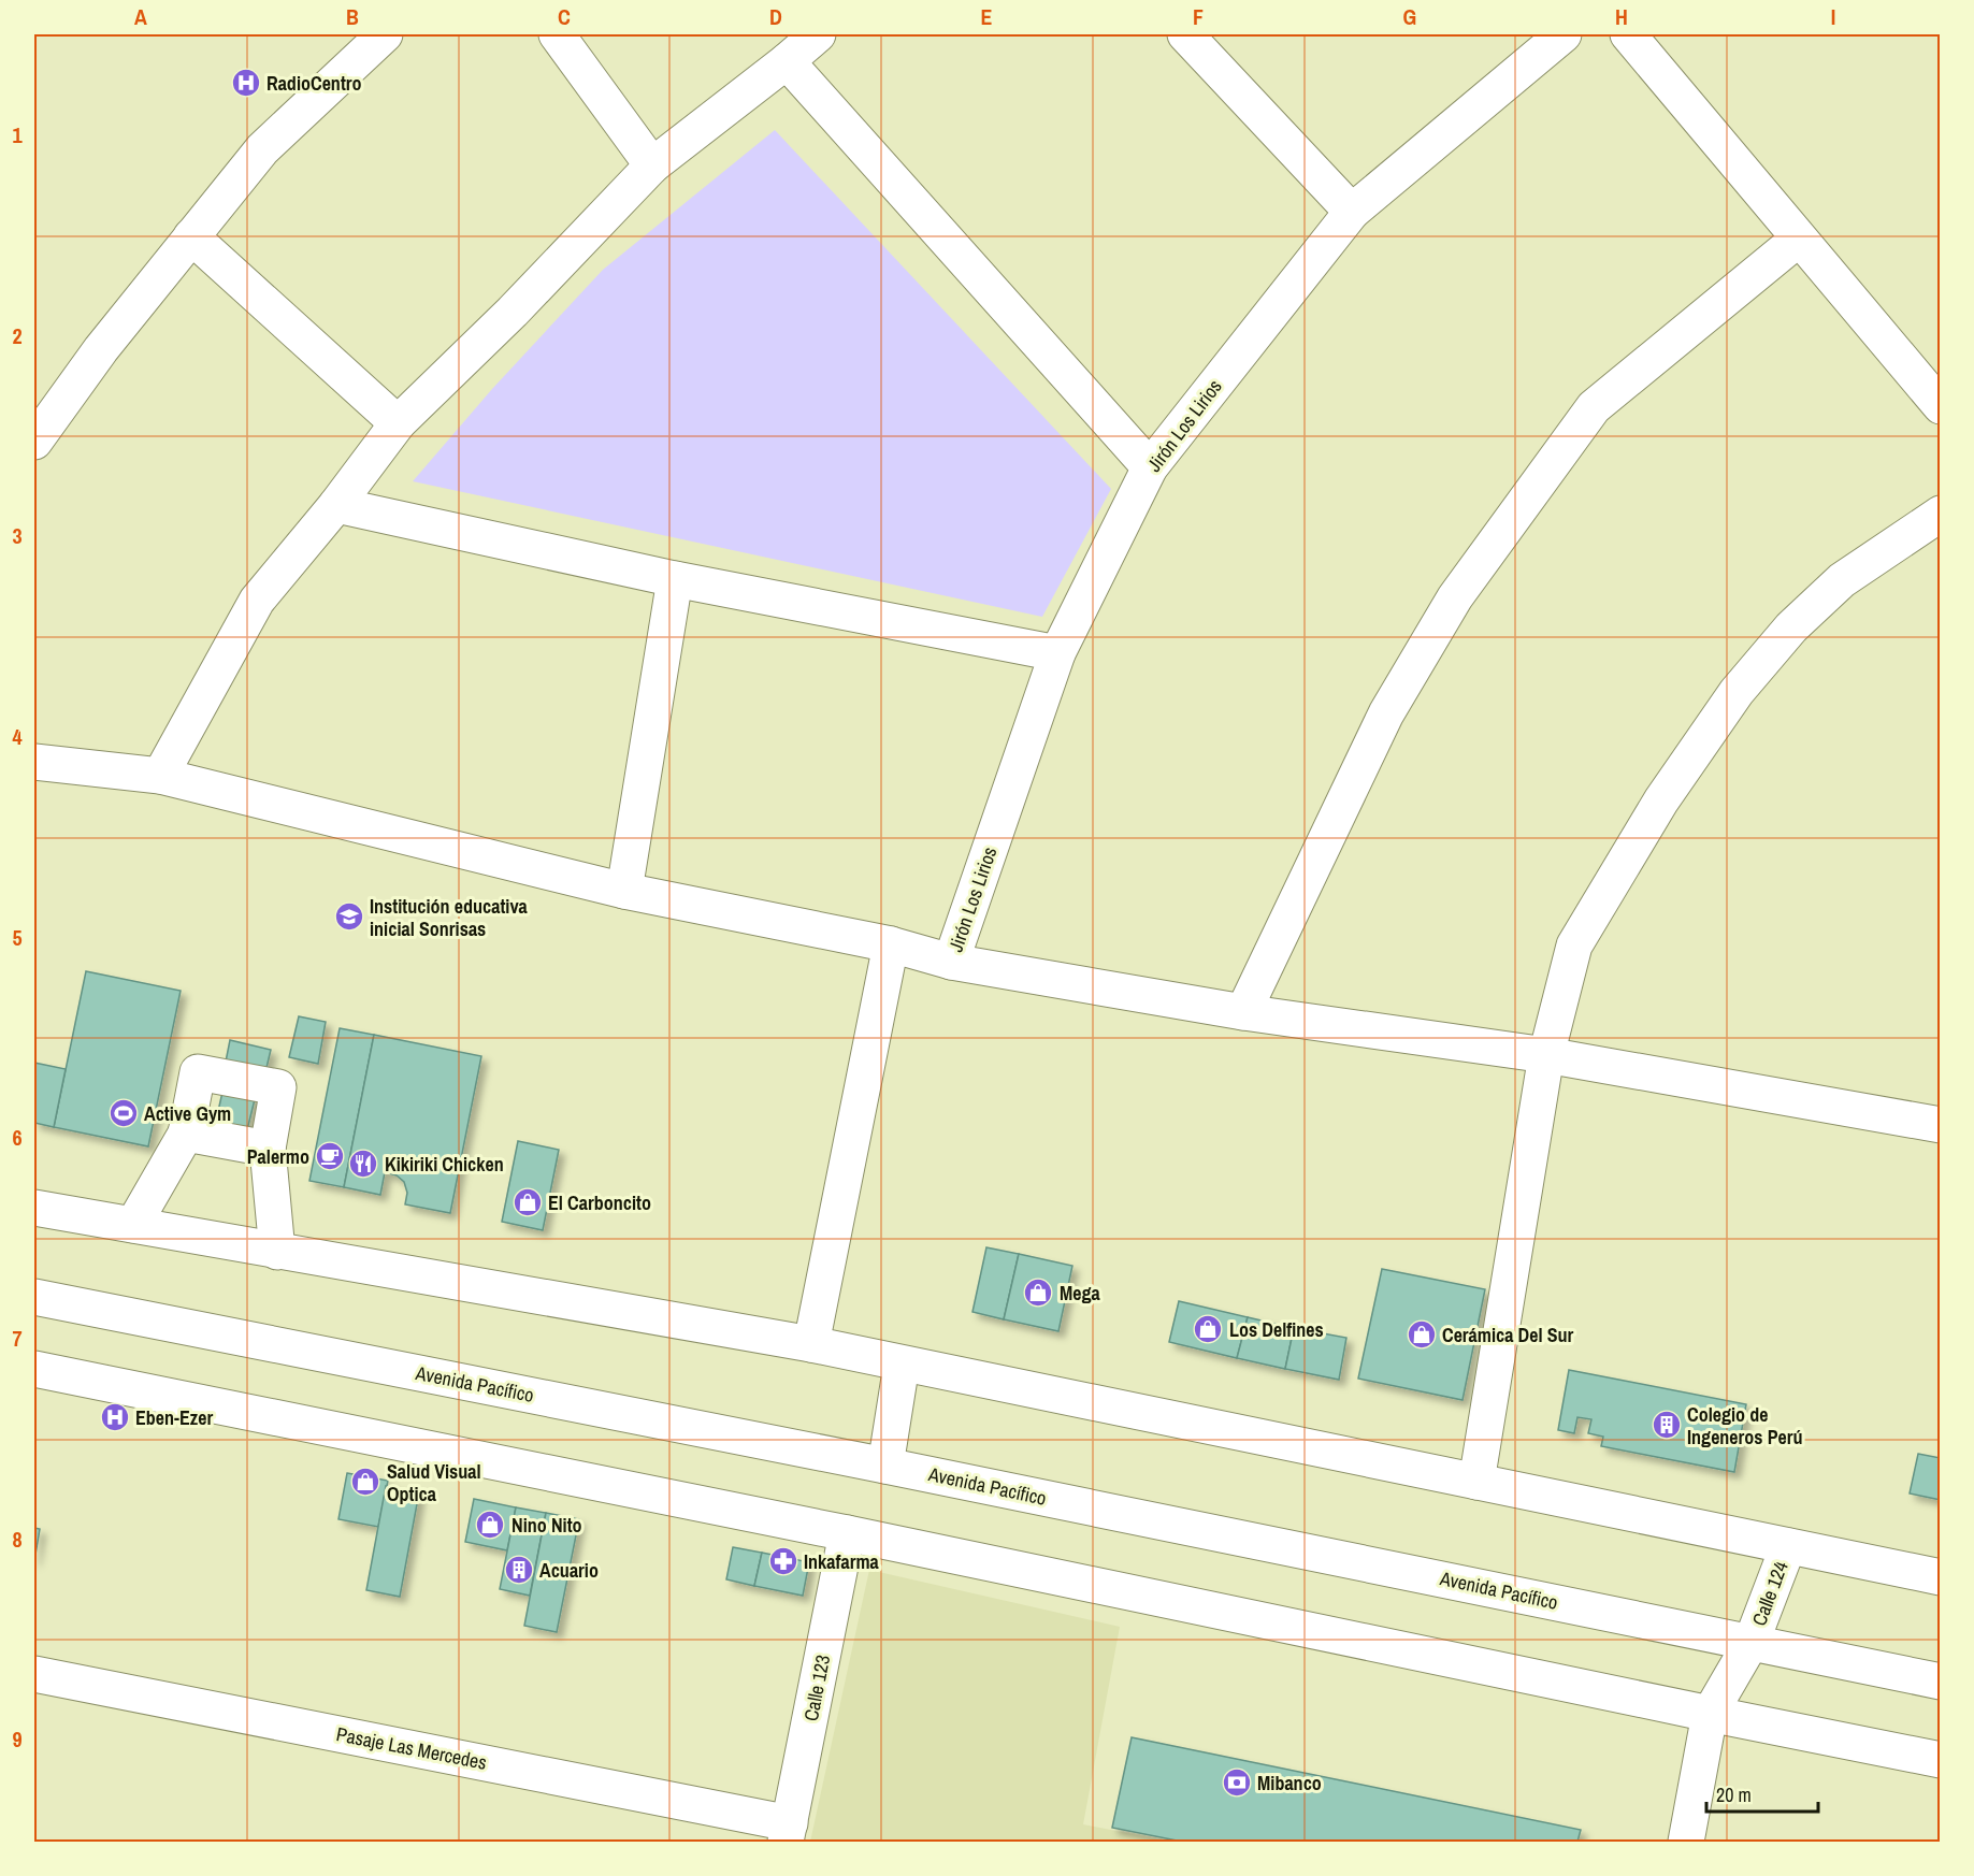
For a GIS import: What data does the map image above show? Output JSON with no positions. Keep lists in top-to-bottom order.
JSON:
{
  "streets": {
    "street": [
      "Jirón Los Lirios",
      "Avenida Pacífico",
      "Calle 124",
      "Calle 123",
      "Pasaje Las Mercedes"
    ]
  },
  "crossings": [
    ["Avenida Pacífico", "Calle 124"],
    ["Calle 123", "Pasaje Las Mercedes"]
  ],
  "places": {
    "hospital": ["RadioCentro", "Eben-Ezer"],
    "school or university": ["Institución educativa inicial Sonrisas"],
    "sports": ["Active Gym"],
    "cafe": ["Palermo"],
    "restaurant": ["Kikiriki Chicken"],
    "shop": [
      "El Carboncito",
      "Mega",
      "Los Delfines",
      "Cerámica Del Sur",
      "Salud Visual Optica",
      "Nino Nito"
    ],
    "building": ["Colegio de Ingeneros Perú", "Acuario"],
    "pharmacy": ["Inkafarma"],
    "bank": ["Mibanco"]
  },
  "scale_bar": "20 m",
  "grid": {
    "columns": [
      "A",
      "B",
      "C",
      "D",
      "E",
      "F",
      "G",
      "H",
      "I"
    ],
    "rows": [
      "1",
      "2",
      "3",
      "4",
      "5",
      "6",
      "7",
      "8",
      "9"
    ]
  }
}
